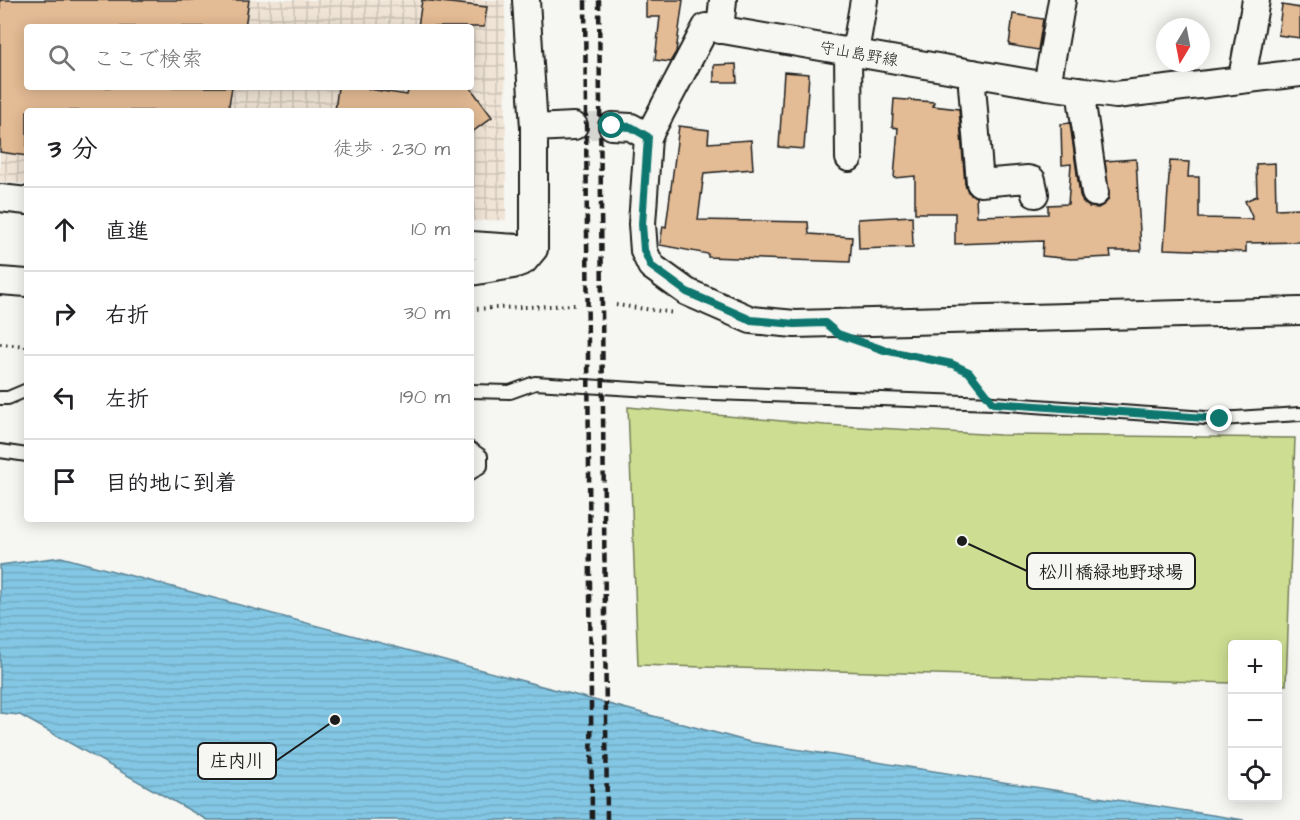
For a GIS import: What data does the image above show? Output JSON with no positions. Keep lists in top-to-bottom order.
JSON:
{
  "streets": {
    "street": ["守山島野線"]
  },
  "places": ["松川橋緑地野球場", "庄内川"],
  "north": "bottom",
  "page": {
    "search": "ここで検索",
    "heading": ["3 分", "徒歩 · 230 m"],
    "list": [
      ["直進", "10 m"],
      ["右折", "30 m"],
      ["左折", "190 m"],
      "目的地に到着"
    ],
    "map_buttons": ["+", "−"]
  }
}
